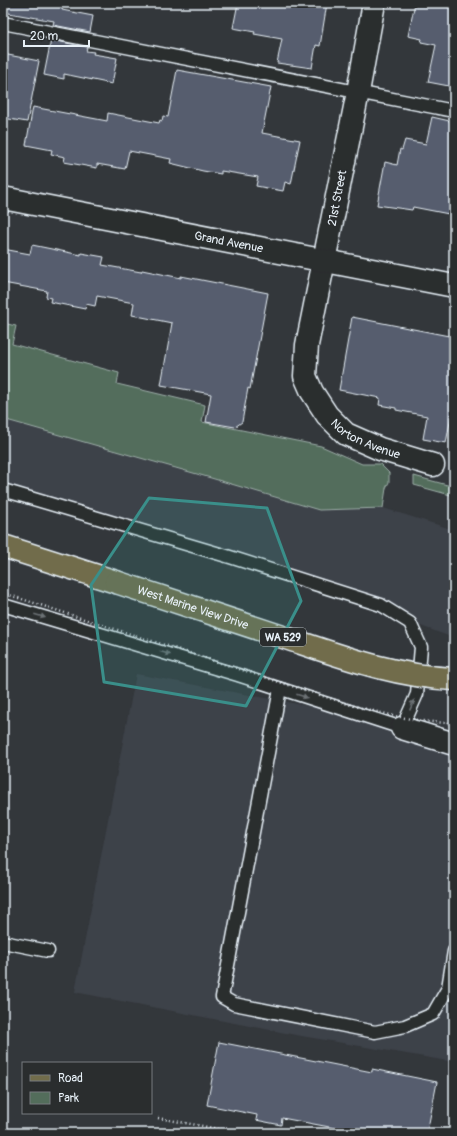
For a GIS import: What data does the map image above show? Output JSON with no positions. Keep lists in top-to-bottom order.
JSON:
{
  "streets": {
    "main road": ["West Marine View Drive", "WA 529"],
    "street": ["21st Street", "Grand Avenue", "Norton Avenue"]
  },
  "crossings": [
    ["21st Street", "Grand Avenue"],
    ["21st Street", "Norton Avenue"]
  ],
  "legend": ["Road", "Park"],
  "scale_bar": "20 m"
}
